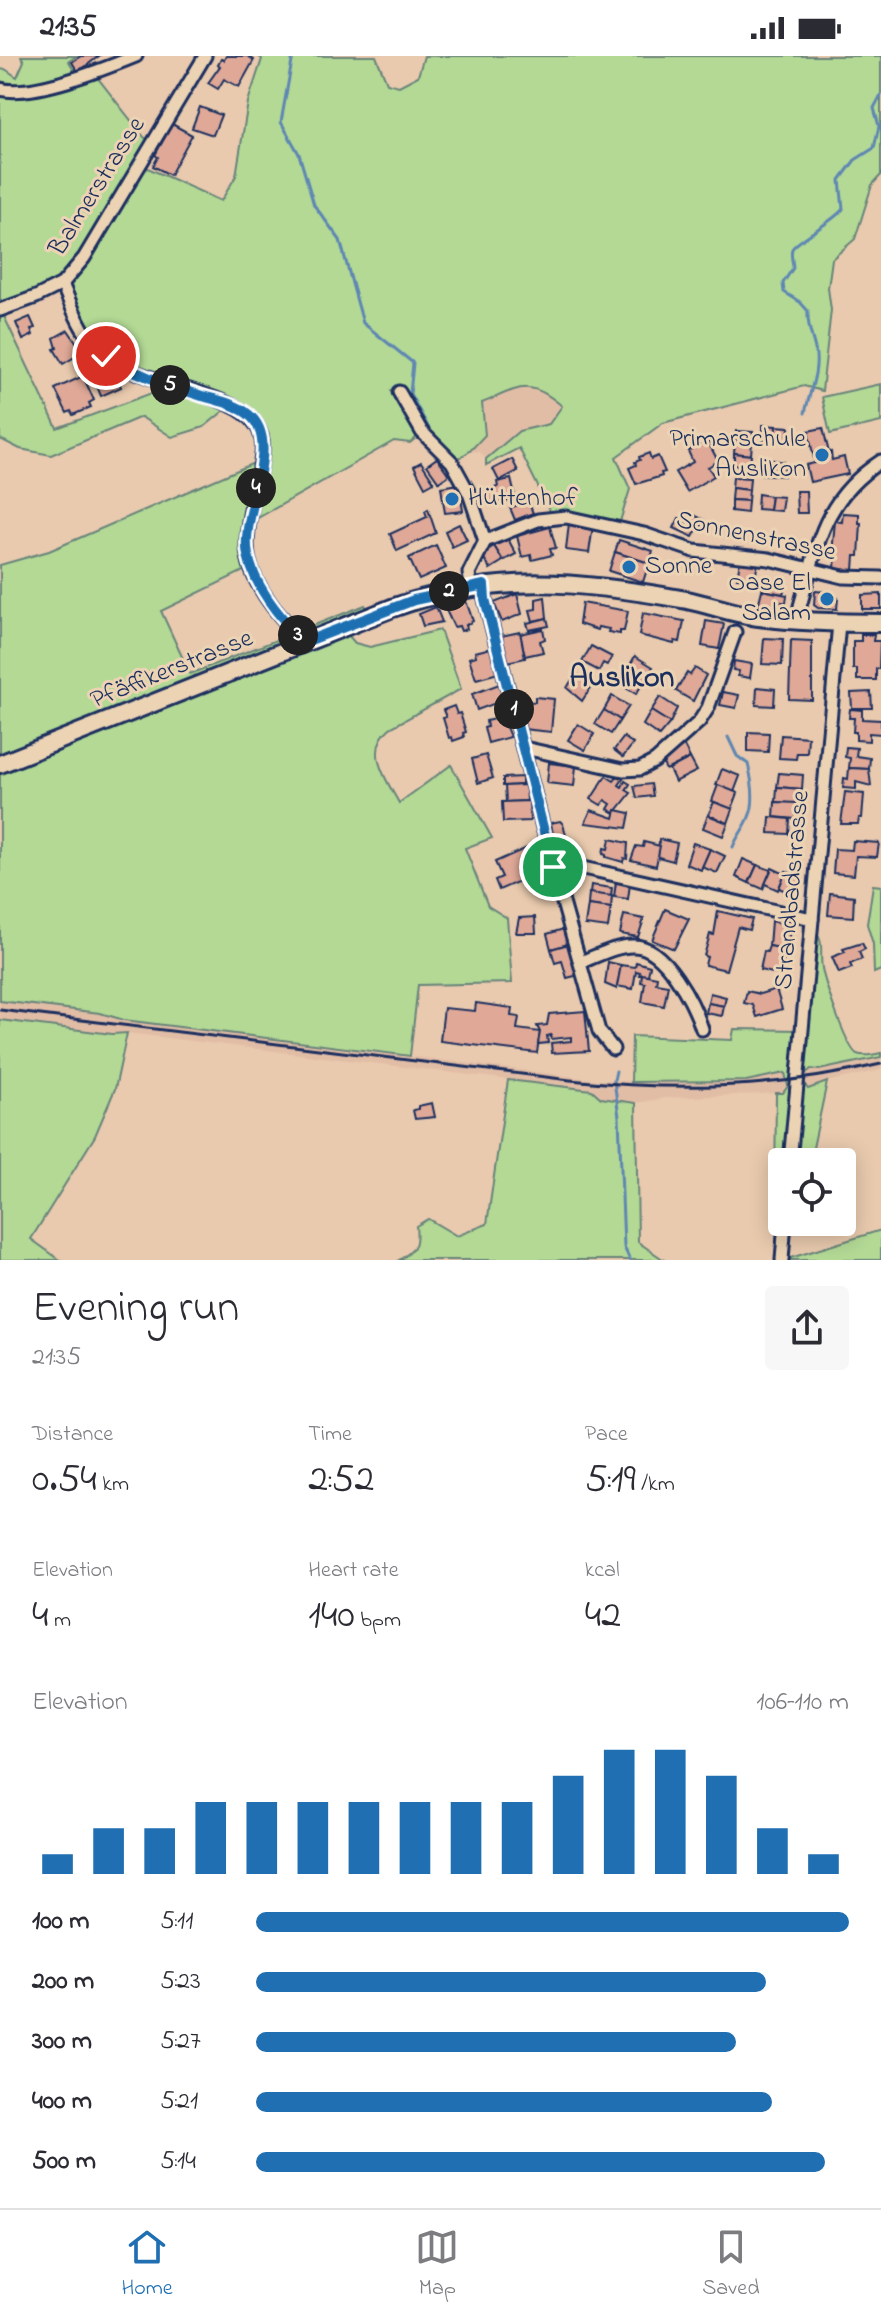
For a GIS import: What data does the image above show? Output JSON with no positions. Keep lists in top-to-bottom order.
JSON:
{
  "streets": {
    "main road": ["Pfäffikerstrasse"],
    "street": ["Balmerstrasse", "Sonnenstrasse", "Strandbadstrasse"]
  },
  "crossings": [
    ["Pfäffikerstrasse", "Strandbadstrasse"]
  ],
  "districts": ["Auslikon"],
  "places": [
    "Primarschule Auslikon",
    "Hüttenhof",
    "Sonne",
    "Oase El Salam"
  ],
  "page": {
    "status": "21:35",
    "pins": [
      "5",
      "4",
      "2",
      "3",
      "1"
    ],
    "heading": ["Evening run", "21:35"],
    "stats": [
      ["Distance", "0.54 km"],
      ["Time", "2:52"],
      ["Pace", "5:19 /km"],
      ["Elevation", "4 m"],
      ["Heart rate", "140 bpm"],
      ["kcal", "42"]
    ],
    "chart": ["Elevation", "106–110 m"],
    "list": [
      {
        "name": "100 m",
        "note": "5:11"
      },
      {
        "name": "200 m",
        "note": "5:23"
      },
      {
        "name": "300 m",
        "note": "5:27"
      },
      {
        "name": "400 m",
        "note": "5:21"
      },
      {
        "name": "500 m",
        "note": "5:14"
      }
    ],
    "tabs": ["Home", "Map", "Saved"]
  }
}
